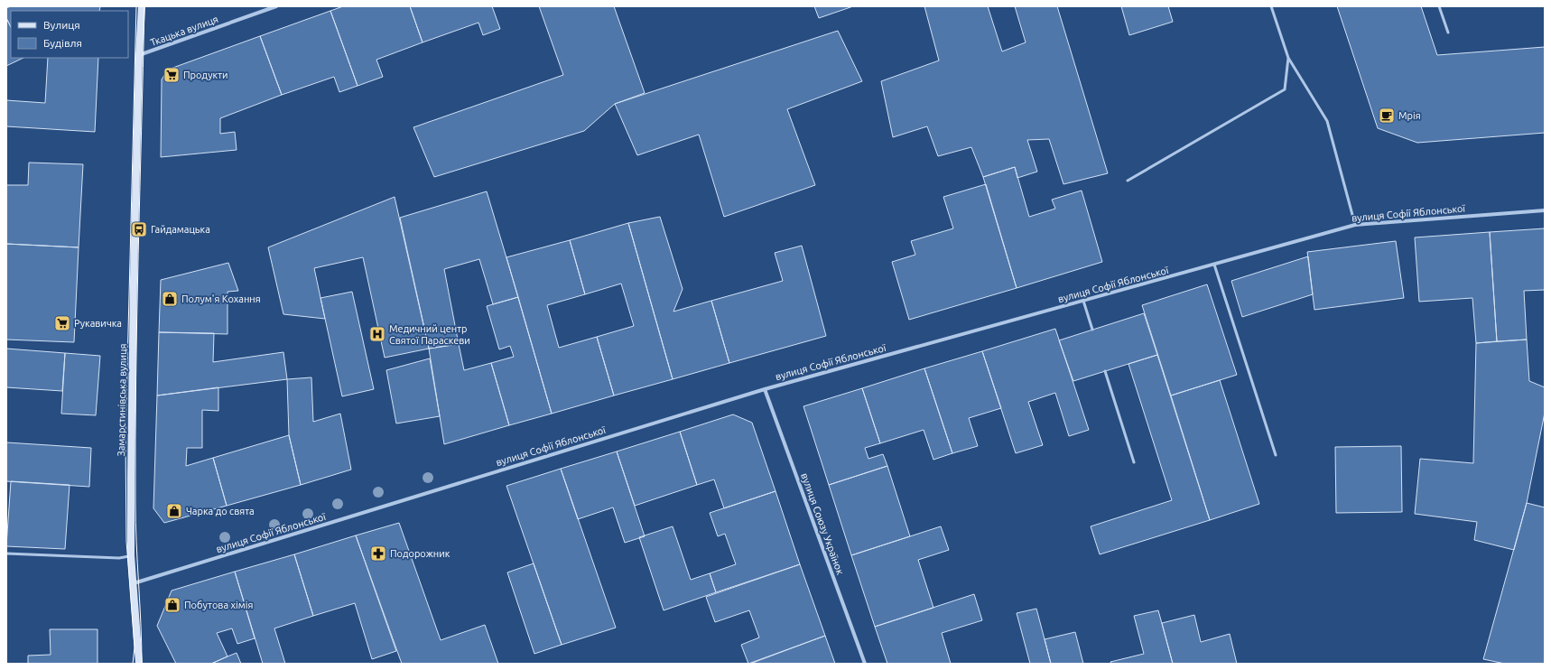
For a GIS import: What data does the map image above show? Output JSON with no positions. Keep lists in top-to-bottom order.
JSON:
{
  "streets": {
    "main road": ["Замарстинівська вулиця"],
    "street": ["Ткацька вулиця", "вулиця Софії Яблонської", "вулиця Союзу Українок"]
  },
  "crossings": [
    ["Ткацька вулиця", "Замарстинівська вулиця"],
    ["вулиця Софії Яблонської", "Замарстинівська вулиця"],
    ["вулиця Софії Яблонської", "вулиця Союзу Українок"]
  ],
  "places": {
    "supermarket": ["Продукти", "Рукавичка"],
    "cafe": ["Мрія"],
    "bus stop": ["Гайдамацька"],
    "shop": ["Полум'я Кохання", "Чарка до свята", "Побутова хімія"],
    "hospital": ["Медичний центр Святої Параскеви"],
    "pharmacy": ["Подорожник"]
  },
  "legend": ["Вулиця", "Будівля"]
}
